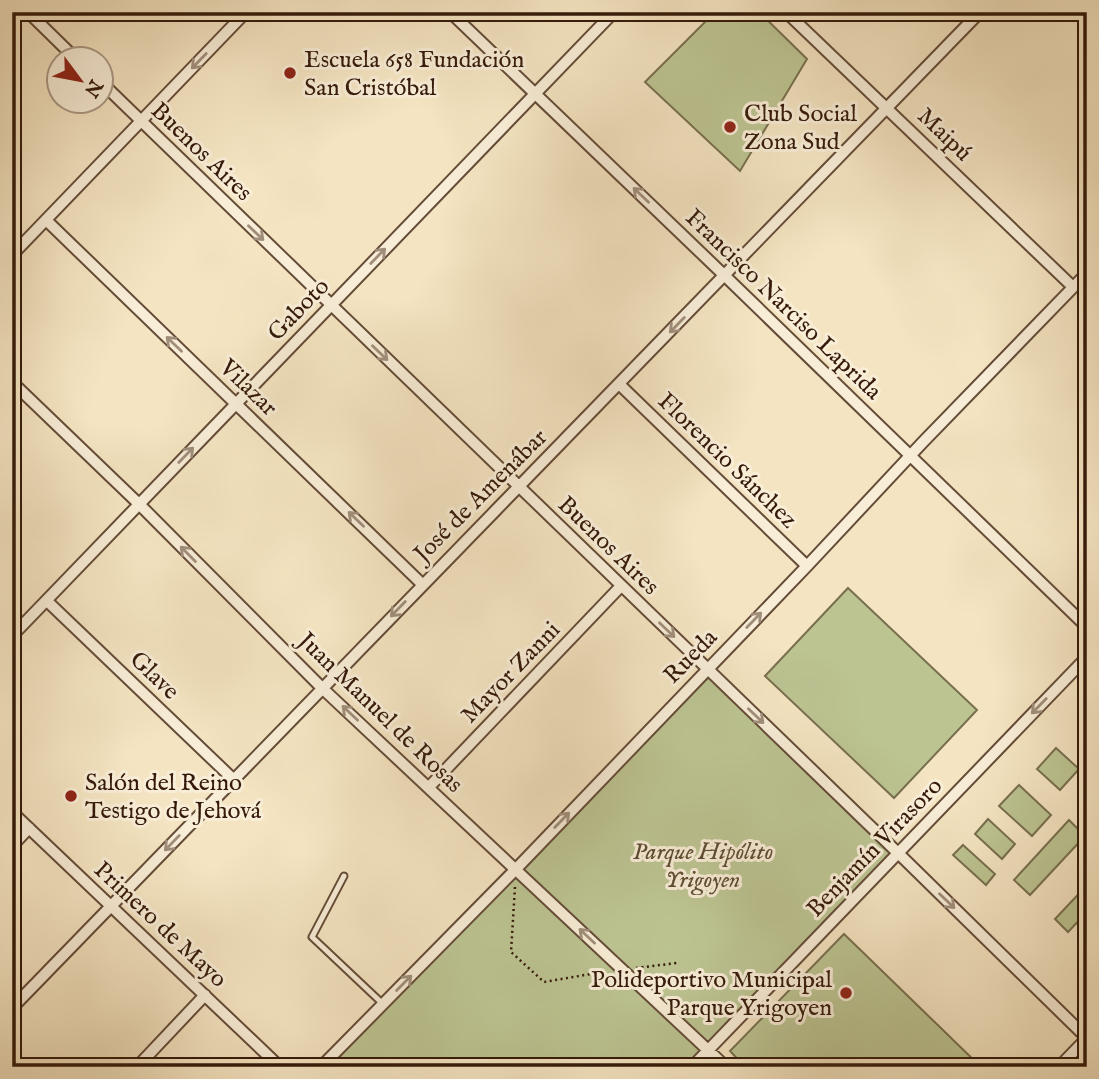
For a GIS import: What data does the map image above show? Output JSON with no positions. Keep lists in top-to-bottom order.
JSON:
{
  "streets": {
    "street": [
      "Maipú",
      "Buenos Aires",
      "Francisco Narciso Laprida",
      "Gaboto",
      "Vilazar",
      "Florencio Sánchez",
      "José de Amenábar",
      "Rueda",
      "Mayor Zanni",
      "Glave",
      "Juan Manuel de Rosas",
      "Benjamín Virasoro",
      "Primero de Mayo"
    ]
  },
  "crossings": [
    ["Maipú", "José de Amenábar"],
    ["Maipú", "Rueda"],
    ["Buenos Aires", "Gaboto"],
    ["Buenos Aires", "José de Amenábar"],
    ["Buenos Aires", "Rueda"],
    ["Buenos Aires", "Mayor Zanni"],
    ["Buenos Aires", "Benjamín Virasoro"],
    ["Francisco Narciso Laprida", "Gaboto"],
    ["Francisco Narciso Laprida", "José de Amenábar"],
    ["Francisco Narciso Laprida", "Rueda"],
    ["Gaboto", "Vilazar"],
    ["Gaboto", "Glave"],
    ["Gaboto", "Juan Manuel de Rosas"],
    ["Vilazar", "José de Amenábar"],
    ["Florencio Sánchez", "José de Amenábar"],
    ["Florencio Sánchez", "Rueda"],
    ["José de Amenábar", "Glave"],
    ["José de Amenábar", "Juan Manuel de Rosas"],
    ["José de Amenábar", "Primero de Mayo"],
    ["Rueda", "Juan Manuel de Rosas"],
    ["Mayor Zanni", "Juan Manuel de Rosas"],
    ["Juan Manuel de Rosas", "Benjamín Virasoro"]
  ],
  "one_way": [
    "Buenos Aires",
    "Gaboto",
    "Vilazar",
    "Rueda",
    "Juan Manuel de Rosas",
    "Benjamín Virasoro"
  ],
  "parks": ["Parque Hipólito Yrigoyen"],
  "places": [
    "Escuela 658 Fundación San Cristóbal",
    "Club Social Zona Sud",
    "Salón del Reino Testigo de Jehová",
    "Polideportivo Municipal Parque Yrigoyen"
  ],
  "north": "bottom right"
}
